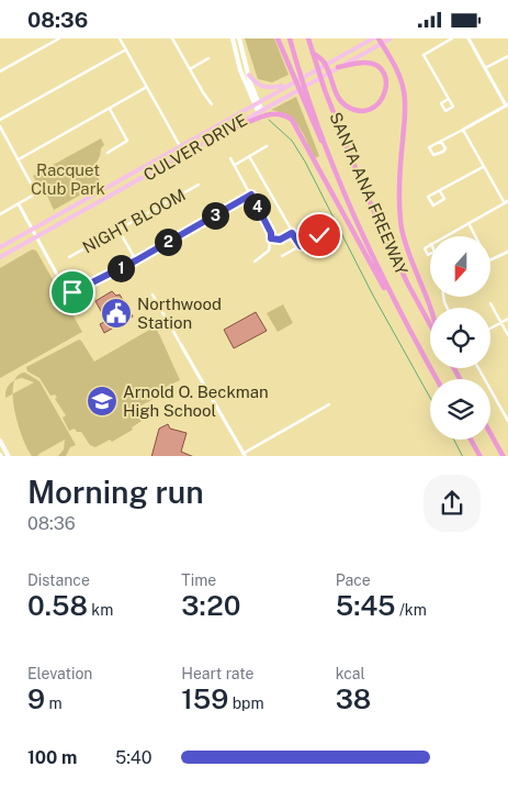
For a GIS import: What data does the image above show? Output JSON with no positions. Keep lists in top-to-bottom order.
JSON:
{
  "streets": {
    "highway": ["SANTA ANA FREEWAY"],
    "main road": ["CULVER DRIVE"],
    "street": ["NIGHT BLOOM"]
  },
  "parks": ["Racquet Club Park"],
  "places": {
    "public building": ["Northwood Station"],
    "school or university": ["Arnold O. Beckman High School"]
  },
  "north": "bottom",
  "page": {
    "status": "08:36",
    "pins": [
      "4",
      "3",
      "2",
      "1"
    ],
    "heading": ["Morning run", "08:36"],
    "stats": [
      ["Distance", "0.58 km"],
      ["Time", "3:20"],
      ["Pace", "5:45 /km"],
      ["Elevation", "9 m"],
      ["Heart rate", "159 bpm"],
      ["kcal", "38"]
    ],
    "list": [
      {
        "name": "100 m",
        "note": "5:40"
      }
    ]
  }
}
